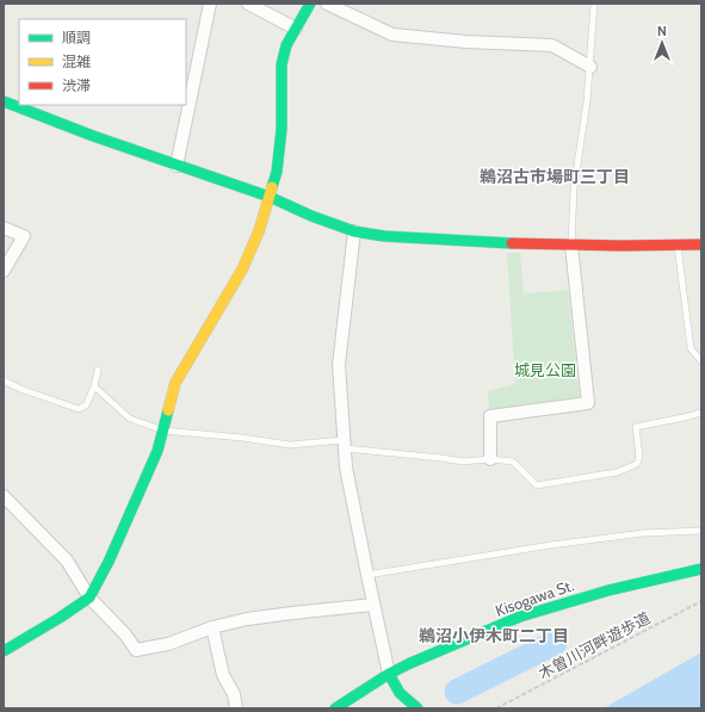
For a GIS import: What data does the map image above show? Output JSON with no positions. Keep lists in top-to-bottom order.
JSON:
{
  "streets": {
    "street": ["Kisogawa St."],
    "path": ["木曽川河畔遊歩道"]
  },
  "districts": ["鵜沼古市場町三丁目", "鵜沼小伊木町二丁目"],
  "parks": ["城見公園"],
  "legend": ["順調", "混雑", "渋滞"],
  "north": "top"
}
